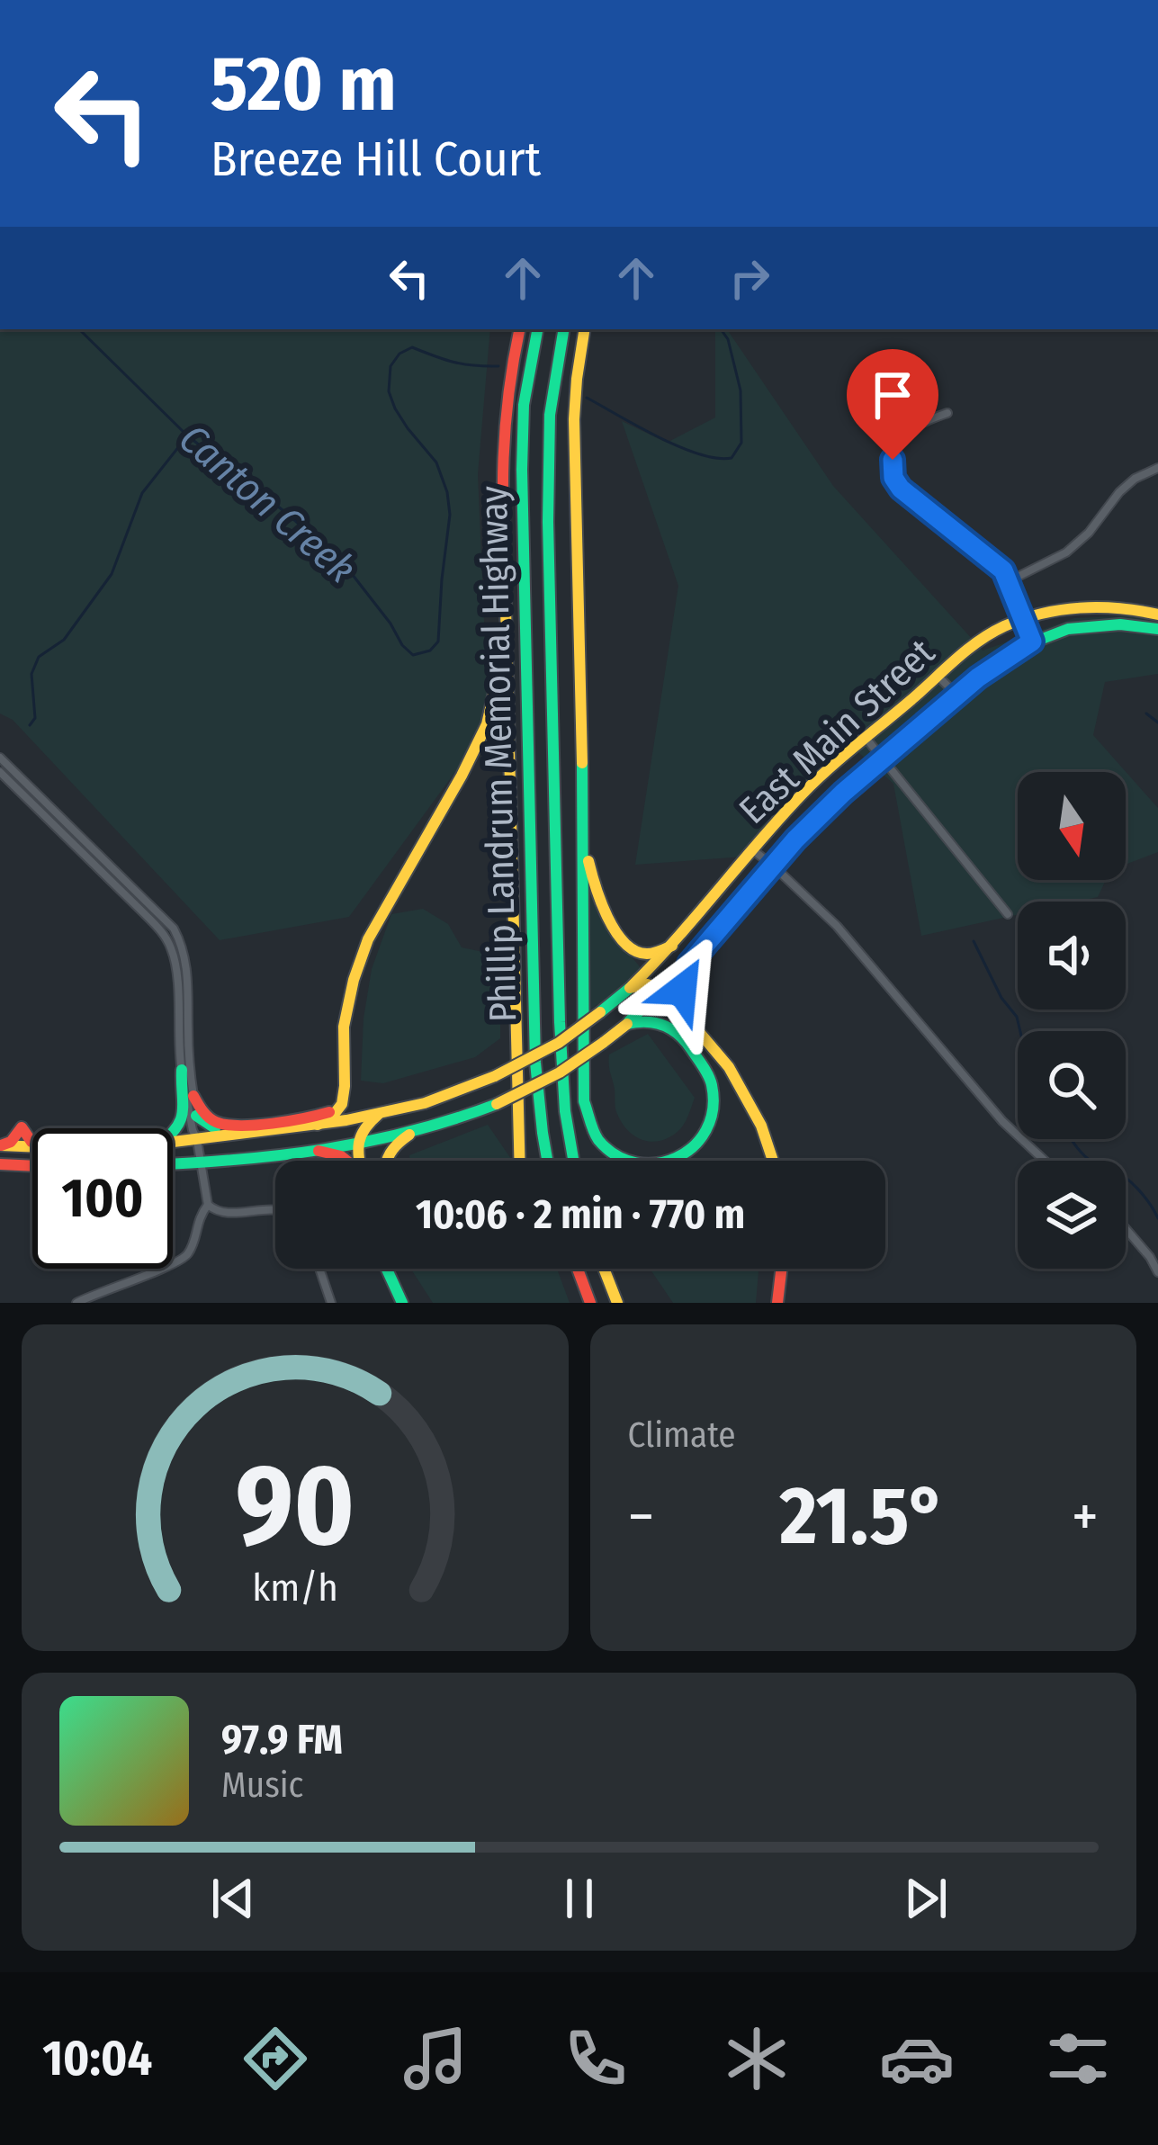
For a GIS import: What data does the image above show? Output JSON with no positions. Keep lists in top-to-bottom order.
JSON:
{
  "streets": {
    "main road": ["East Main Street", "Phillip Landrum Memorial Highway"]
  },
  "water": ["Canton Creek"],
  "north": "bottom",
  "page": {
    "turn": ["520 m", "Breeze Hill Court"],
    "limit": "100",
    "trip": "10:06 · 2 min · 770 m",
    "tile": "Climate",
    "heat": ["−", "21.5°", "+"],
    "song": ["97.9 FM", "Music"],
    "tabs": "10:04",
    "gauge": ["90", "km/h"]
  }
}
